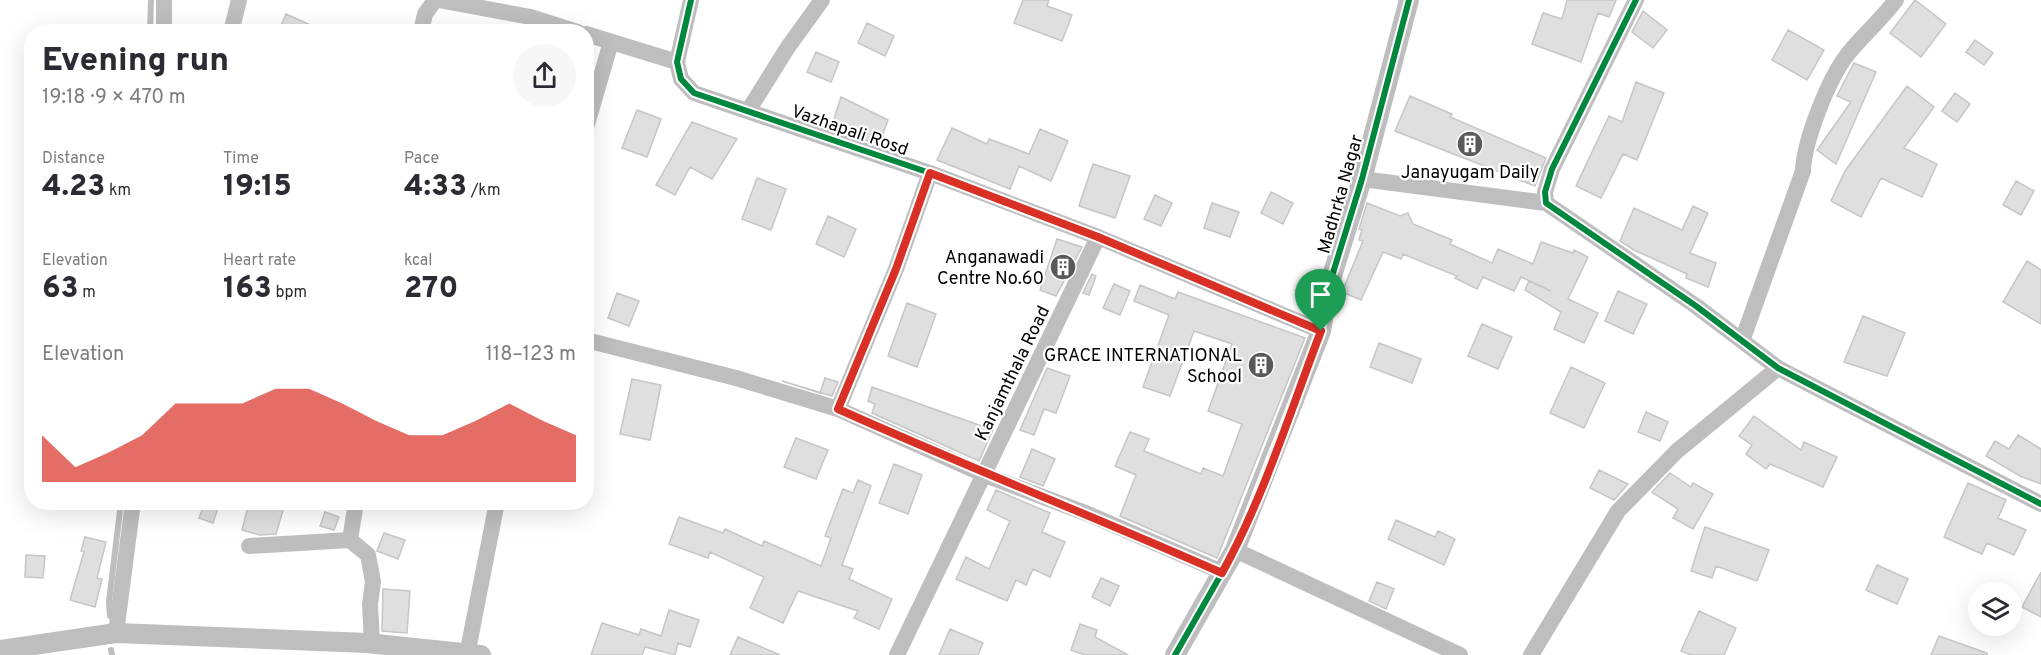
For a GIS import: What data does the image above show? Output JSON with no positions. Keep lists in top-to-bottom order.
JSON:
{
  "streets": {
    "street": ["Vazhapali Rosd", "Madhrka Nagar", "Kanjamthala Road"]
  },
  "crossings": [
    ["Vazhapali Rosd", "Madhrka Nagar"],
    ["Vazhapali Rosd", "Kanjamthala Road"]
  ],
  "places": {
    "building": ["Janayugam Daily", "Anganawadi Centre No.60", "GRACE INTERNATIONAL School"]
  },
  "page": {
    "heading": ["Evening run", "19:18 · 9 × 470 m"],
    "stats": [
      ["Distance", "4.23 km"],
      ["Time", "19:15"],
      ["Pace", "4:33 /km"],
      ["Elevation", "63 m"],
      ["Heart rate", "163 bpm"],
      ["kcal", "270"]
    ],
    "chart": ["Elevation", "118–123 m"]
  }
}
